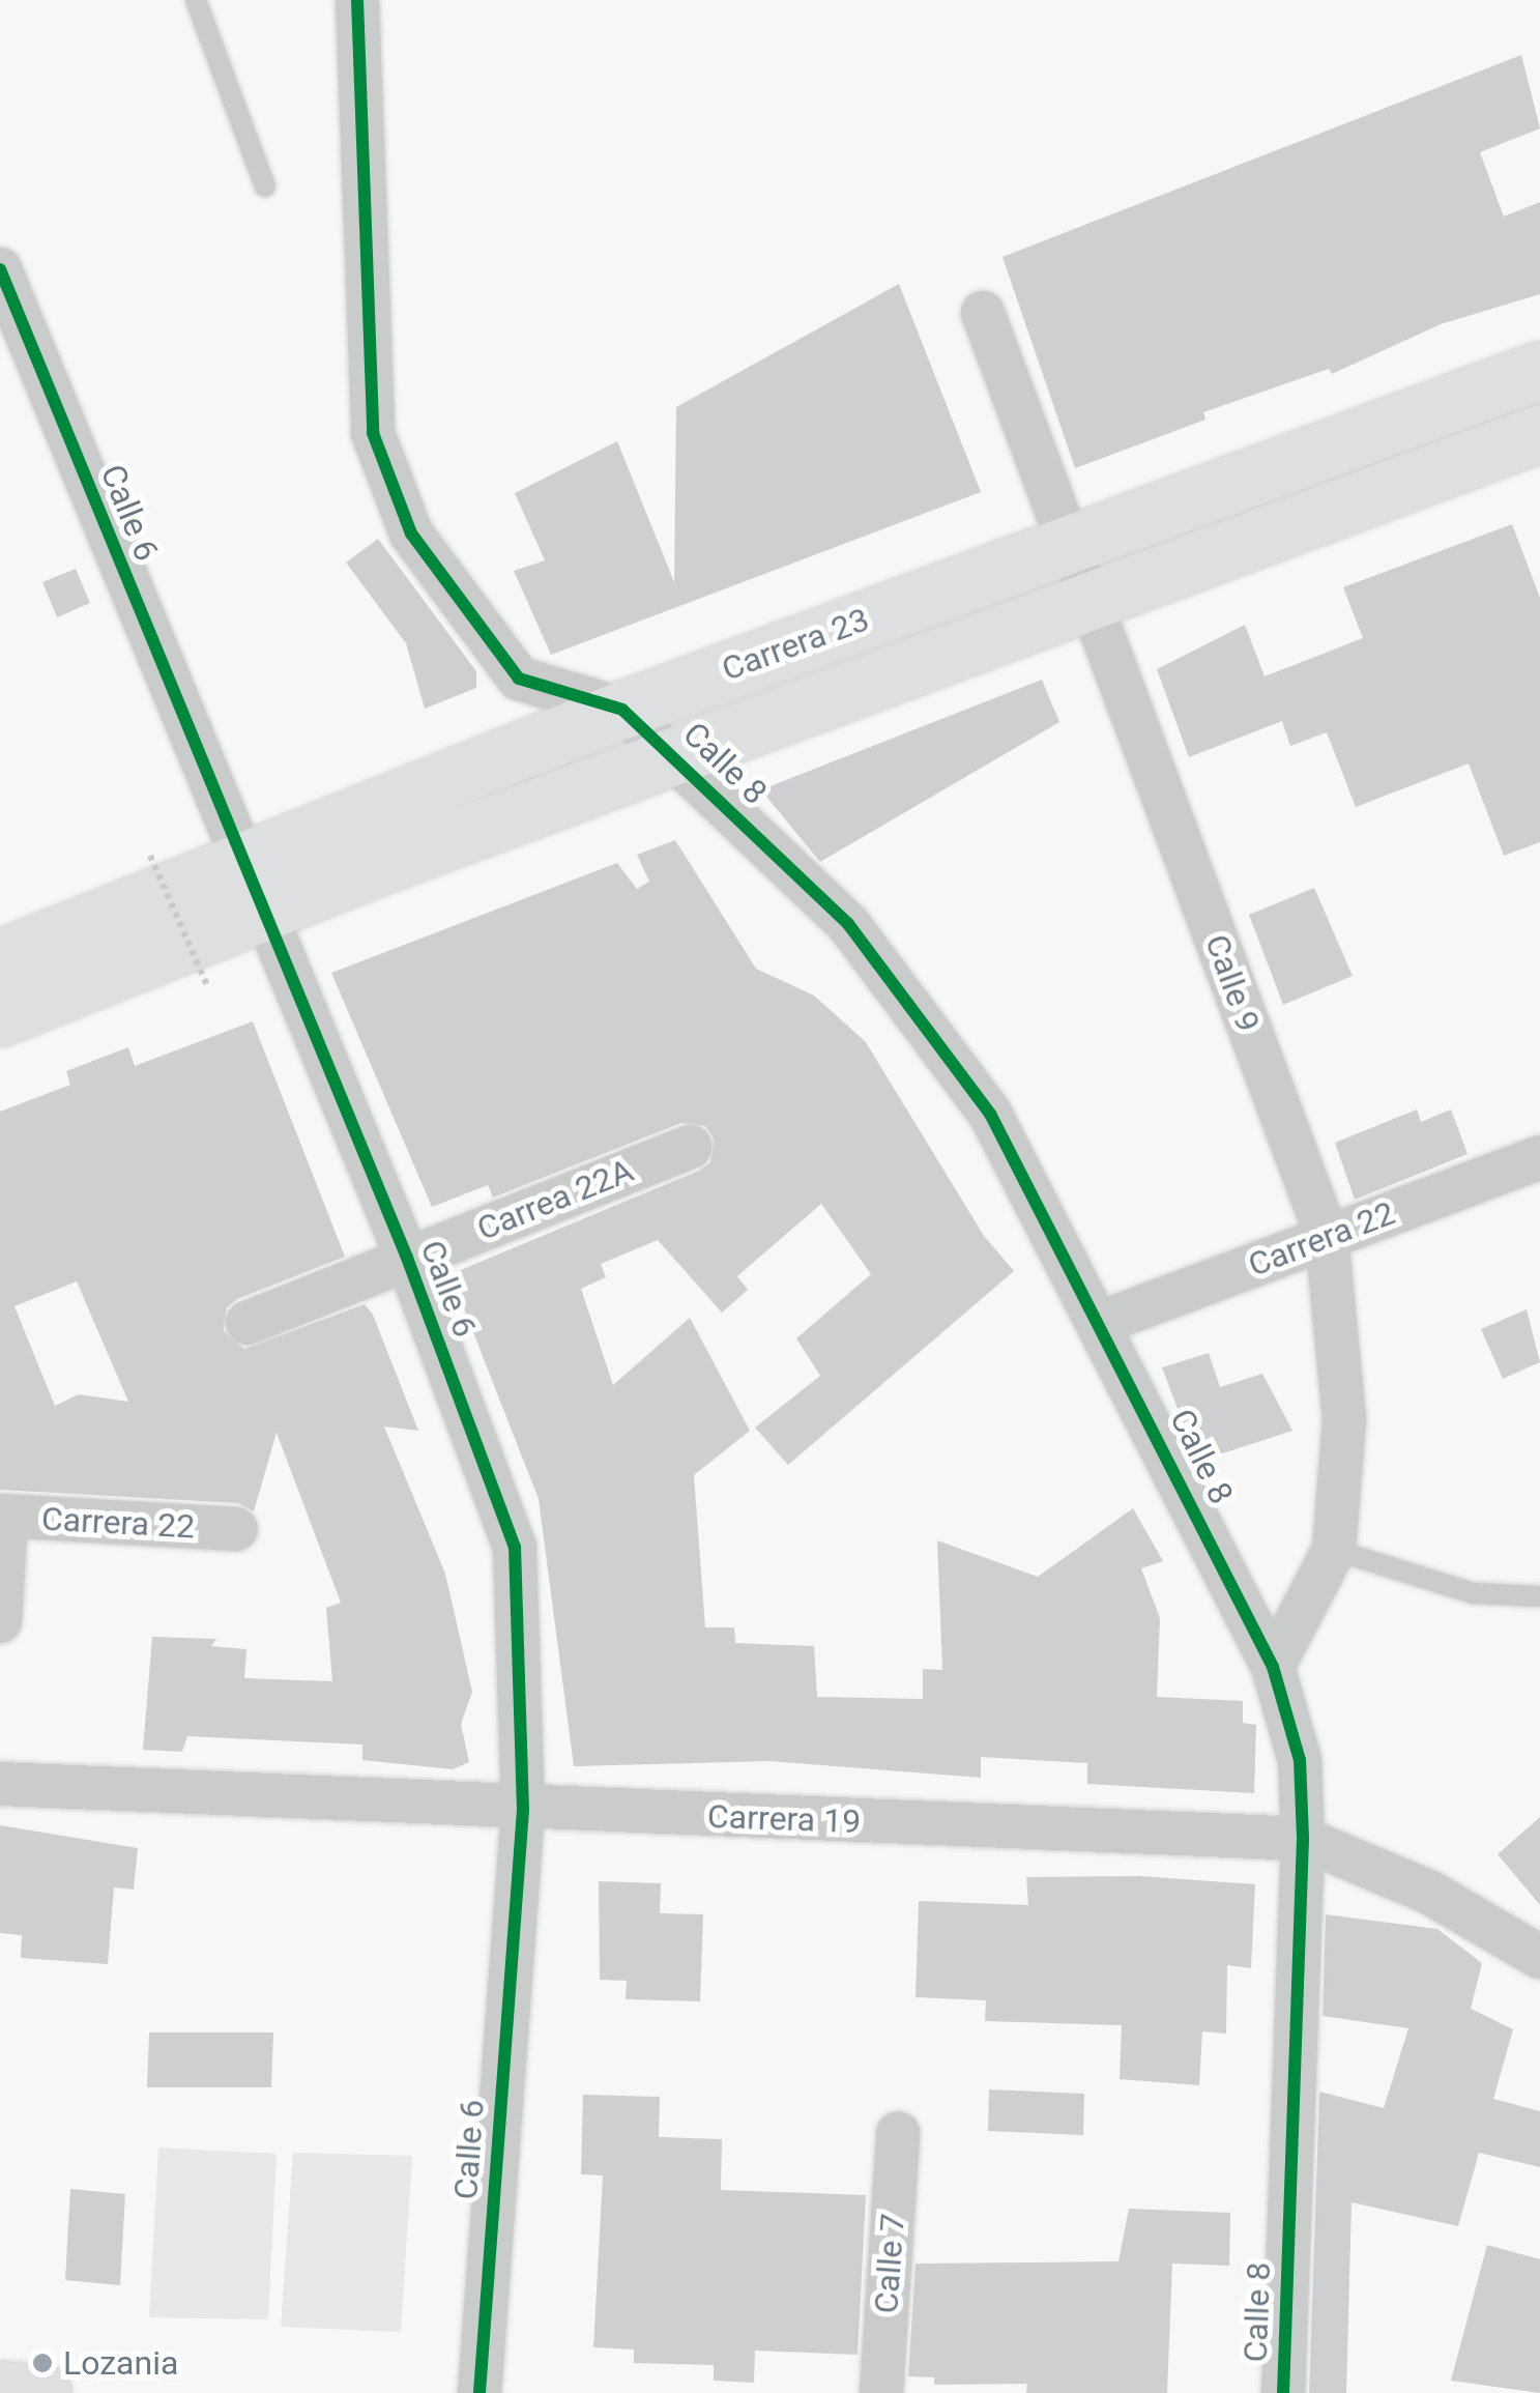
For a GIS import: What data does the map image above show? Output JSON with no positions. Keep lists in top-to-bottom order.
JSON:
{
  "streets": {
    "main road": ["Carrera 23"],
    "street": [
      "Calle 6",
      "Calle 8",
      "Calle 9",
      "Carrea 22A",
      "Carrera 22",
      "Carrera 19",
      "Calle 7"
    ]
  },
  "crossings": [
    ["Calle 6", "Carrera 23"],
    ["Calle 6", "Carrea 22A"],
    ["Calle 6", "Carrera 19"],
    ["Carrera 23", "Calle 8"],
    ["Carrera 23", "Calle 9"],
    ["Calle 8", "Calle 9"],
    ["Calle 8", "Carrera 22"],
    ["Calle 8", "Carrera 19"],
    ["Calle 9", "Carrera 22"]
  ],
  "places": ["Lozania"]
}
